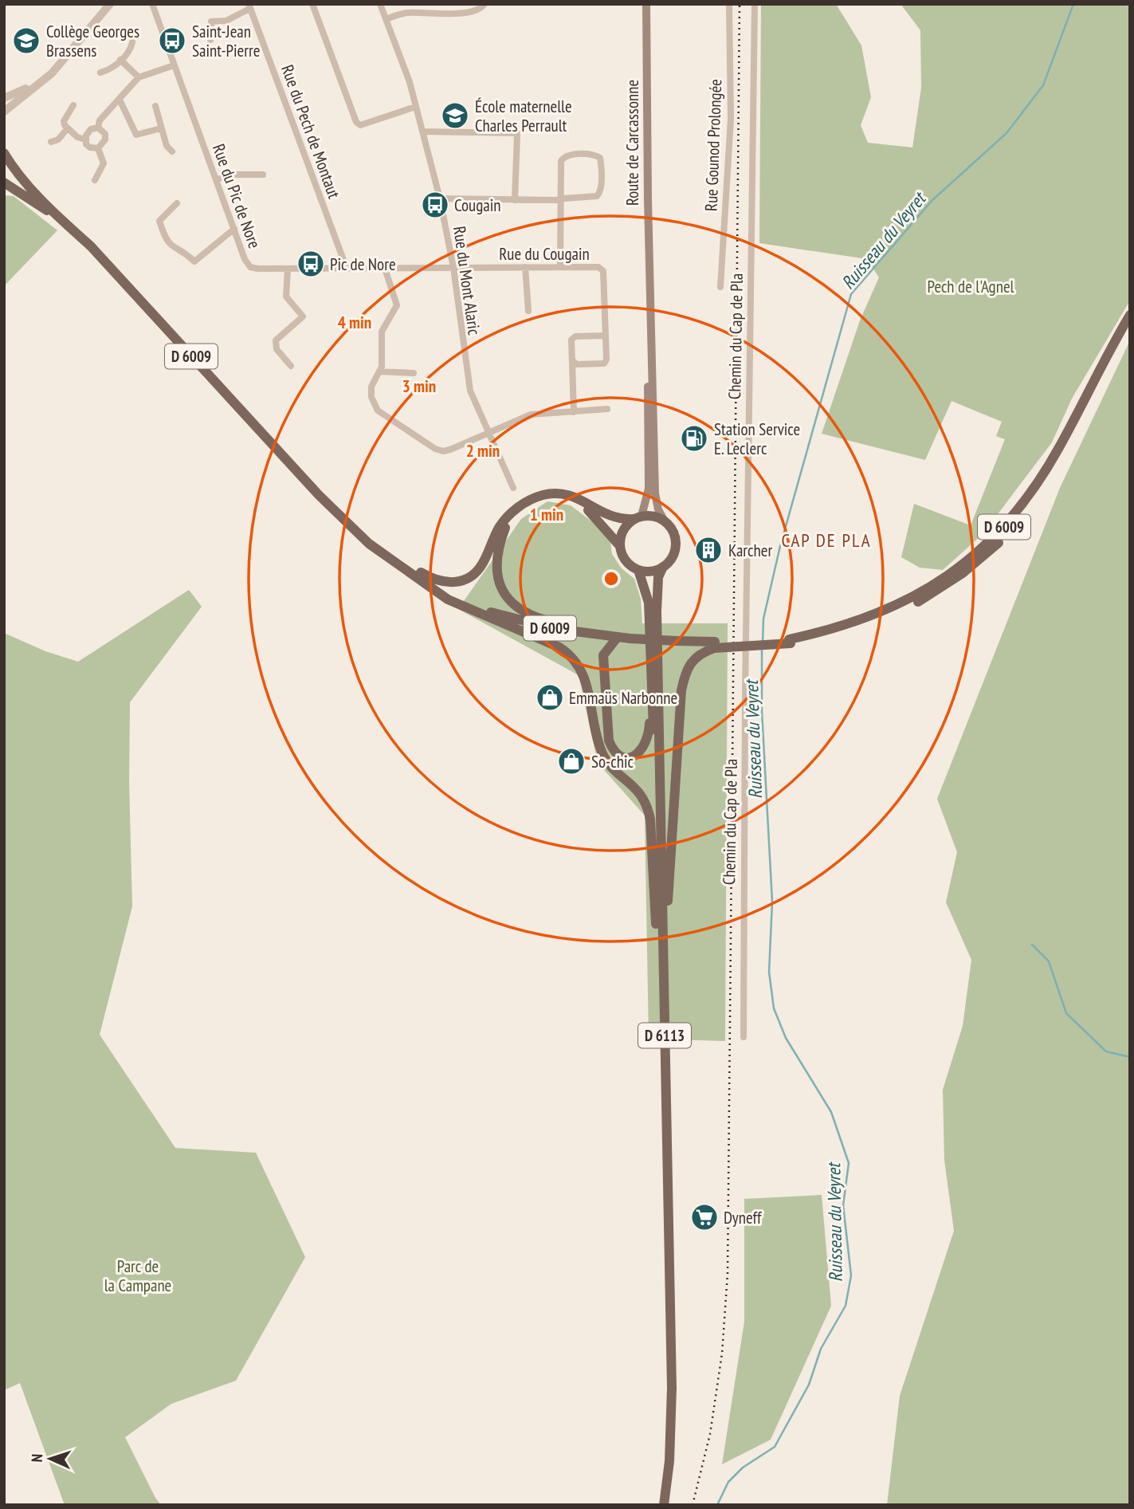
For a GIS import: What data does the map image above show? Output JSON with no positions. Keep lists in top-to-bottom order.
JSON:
{
  "streets": {
    "main road": ["Route de Carcassonne", "D 6009", "D 6113"],
    "street": [
      "Rue du Pech de Montaut",
      "Rue Gounod Prolongée",
      "Rue du Pic de Nore",
      "Rue du Cougain",
      "Rue du Mont Alaric",
      "Chemin du Cap de Pla"
    ]
  },
  "crossings": [
    ["Rue du Pech de Montaut", "Rue du Pic de Nore"],
    ["Route de Carcassonne", "D 6113"],
    ["Rue du Pic de Nore", "Rue du Cougain"],
    ["Rue du Pic de Nore", "Rue du Mont Alaric"],
    ["Rue du Cougain", "Rue du Mont Alaric"]
  ],
  "districts": ["CAP DE PLA"],
  "water": ["Ruisseau du Veyret"],
  "parks": ["Pech de l'Agnel", "Parc de la Campane"],
  "places": {
    "school or university": ["Collège Georges Brassens", "École maternelle Charles Perrault"],
    "bus stop": ["Saint-Jean Saint-Pierre", "Cougain", "Pic de Nore"],
    "fuel station": ["Station Service E. Leclerc"],
    "building": ["Karcher"],
    "shop": ["Emmaüs Narbonne", "So-chic"],
    "supermarket": ["Dyneff"]
  },
  "north": "left",
  "rings": [
    "4 min",
    "3 min",
    "2 min",
    "1 min"
  ]
}
